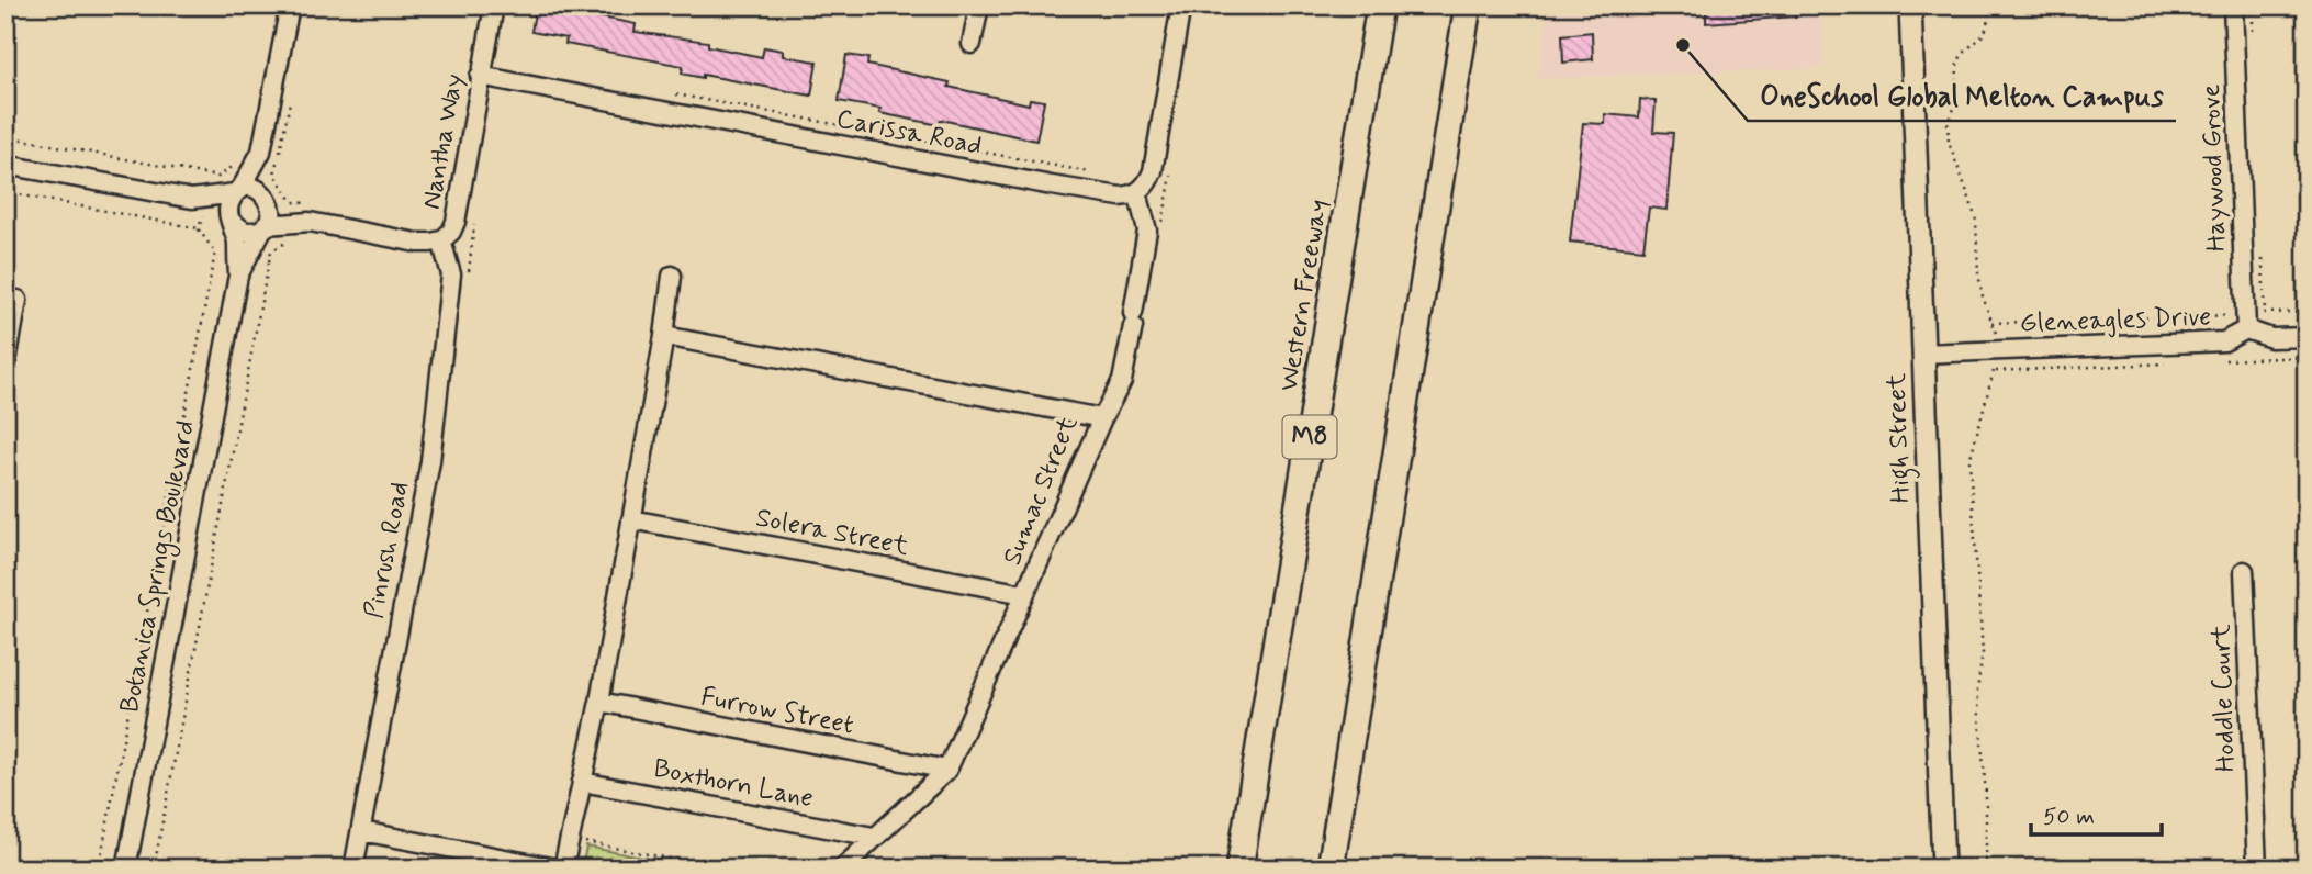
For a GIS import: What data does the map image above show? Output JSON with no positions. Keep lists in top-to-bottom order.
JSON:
{
  "streets": {
    "highway": ["Western Freeway", "M8"],
    "main road": ["High Street"],
    "street": [
      "Carissa Road",
      "Nantha Way",
      "Haywood Grove",
      "Gleneagles Drive",
      "Sumac Street",
      "Solera Street",
      "Pinrush Road",
      "Botanica Springs Boulevard",
      "Hoddle Court",
      "Furrow Street",
      "Boxthorn Lane"
    ]
  },
  "crossings": [
    ["Carissa Road", "Nantha Way"],
    ["Nantha Way", "Pinrush Road"],
    ["Nantha Way", "Botanica Springs Boulevard"],
    ["Haywood Grove", "Gleneagles Drive"],
    ["Gleneagles Drive", "High Street"],
    ["Sumac Street", "Solera Street"],
    ["Sumac Street", "Furrow Street"],
    ["Sumac Street", "Boxthorn Lane"]
  ],
  "places": ["OneSchool Global Melton Campus"],
  "scale_bar": "50 m"
}
